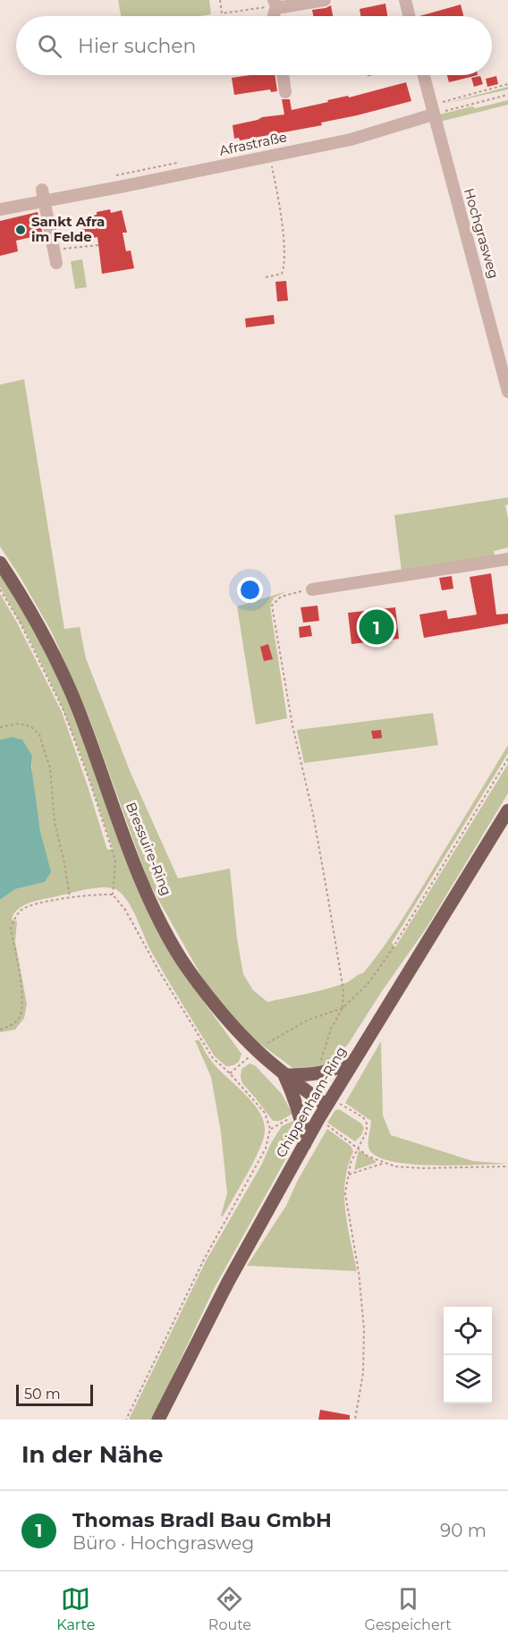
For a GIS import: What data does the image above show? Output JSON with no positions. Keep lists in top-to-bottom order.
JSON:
{
  "streets": {
    "main road": ["Bressuire-Ring", "Chippenham-Ring"],
    "street": ["Afrastraße", "Hochgrasweg"]
  },
  "crossings": [
    ["Afrastraße", "Hochgrasweg"],
    ["Bressuire-Ring", "Chippenham-Ring"]
  ],
  "places": ["Sankt Afra im Felde"],
  "scale_bar": "50 m",
  "page": {
    "search": "Hier suchen",
    "pins": "1",
    "scale": "50 m",
    "heading": "In der Nähe",
    "list": [
      {
        "mark": "1",
        "name": "Thomas Bradl Bau GmbH",
        "note": "Büro · Hochgrasweg",
        "value": "90 m"
      }
    ],
    "nav": ["Karte", "Route", "Gespeichert"]
  }
}
